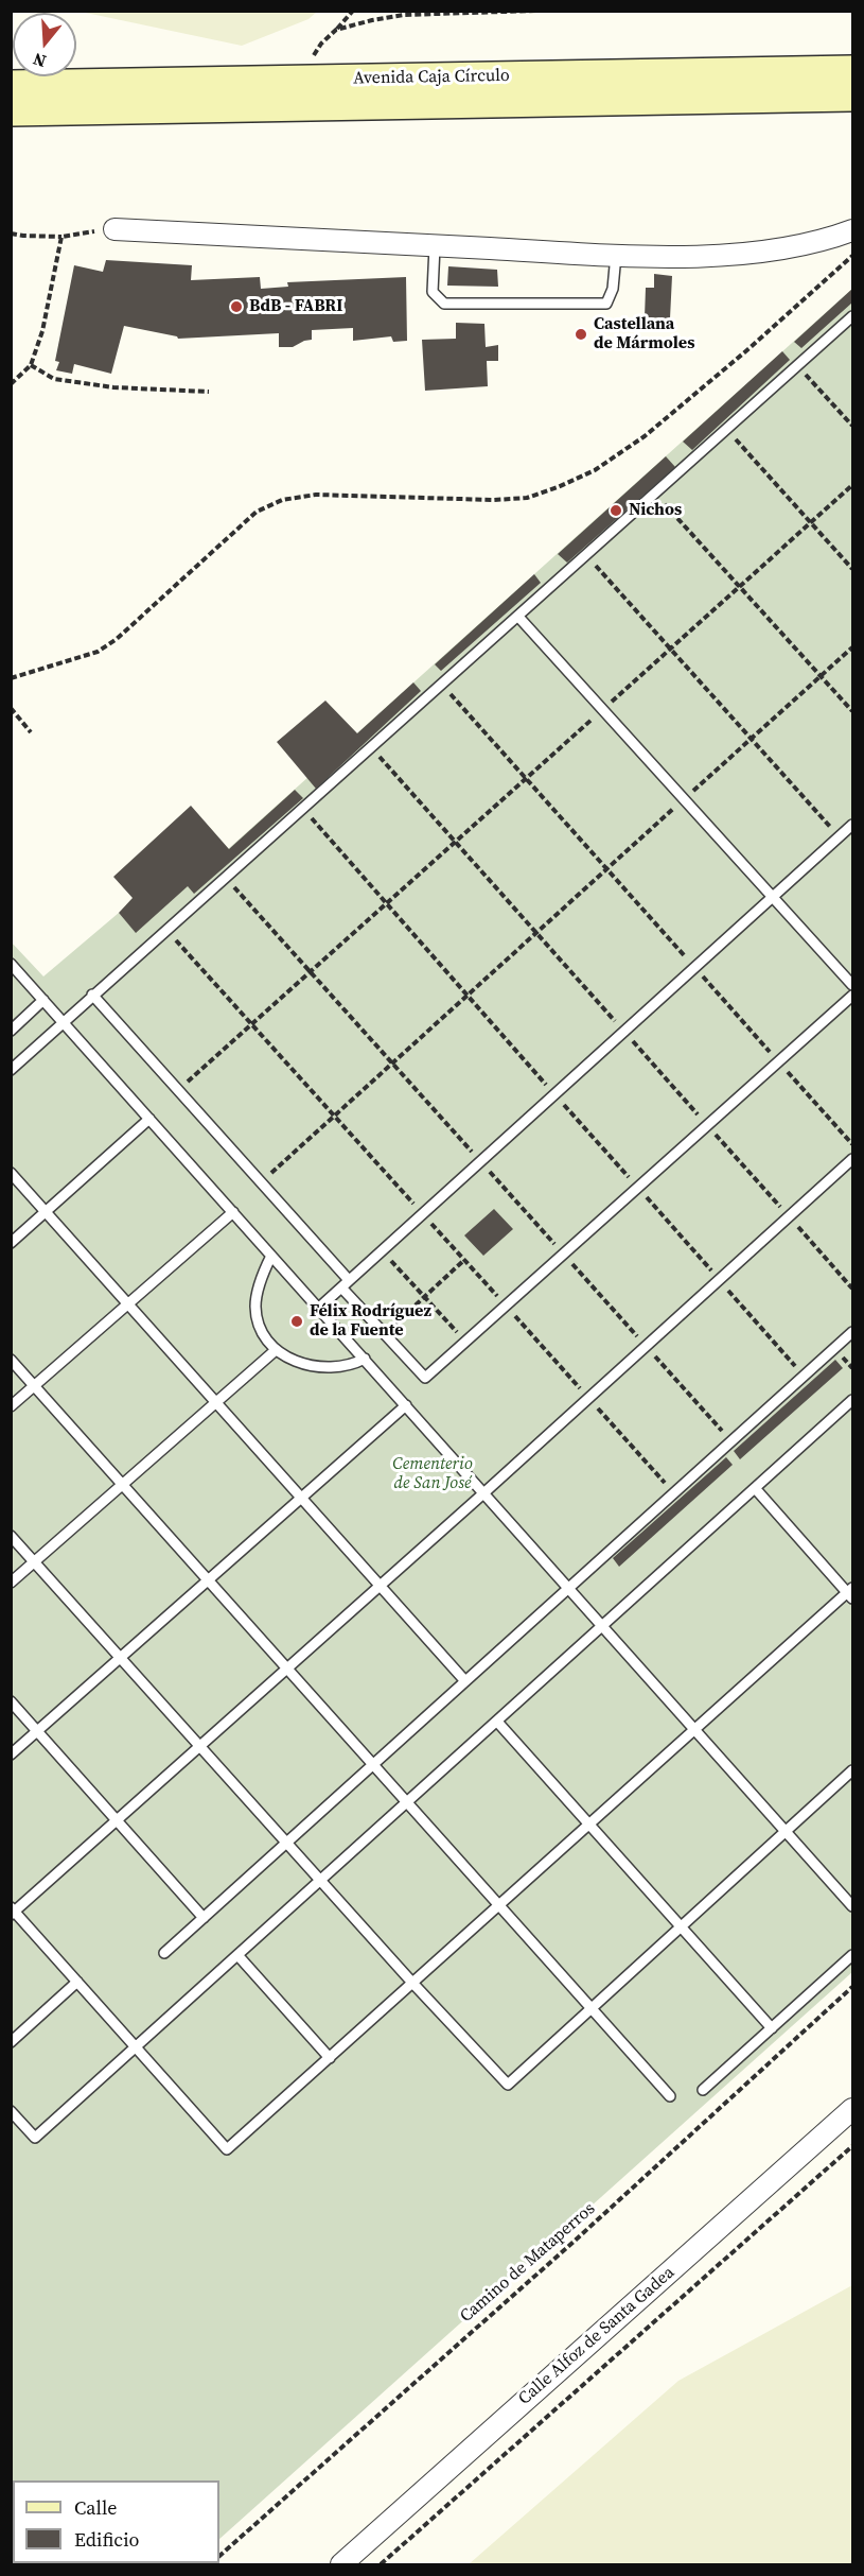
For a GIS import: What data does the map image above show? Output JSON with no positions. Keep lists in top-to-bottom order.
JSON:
{
  "streets": {
    "main road": ["Avenida Caja Círculo"],
    "street": ["Calle Alfoz de Santa Gadea"],
    "path": ["Camino de Mataperros"]
  },
  "parks": ["Cementerio de San José"],
  "places": [
    "BdB - FABRI",
    "Castellana de Mármoles",
    "Nichos",
    "Félix Rodríguez de la Fuente"
  ],
  "legend": ["Calle", "Edificio"],
  "north": "bottom"
}
